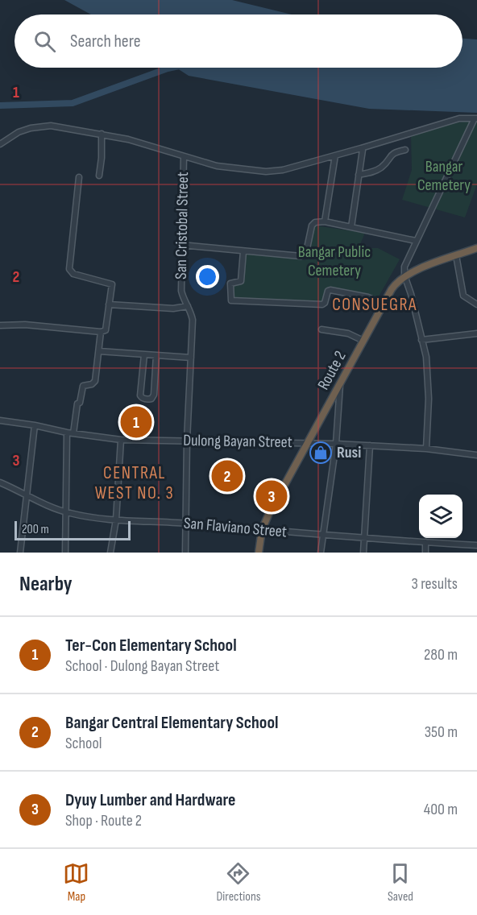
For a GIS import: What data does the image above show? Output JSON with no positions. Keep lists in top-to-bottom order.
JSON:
{
  "streets": {
    "highway": ["Route 2"],
    "street": ["San Cristobal Street", "Dulong Bayan Street", "San Flaviano Street"]
  },
  "crossings": [
    ["San Cristobal Street", "Dulong Bayan Street"],
    ["San Cristobal Street", "San Flaviano Street"],
    ["Route 2", "Dulong Bayan Street"],
    ["Route 2", "San Flaviano Street"]
  ],
  "districts": ["CONSUEGRA", "CENTRAL WEST NO. 3"],
  "parks": ["Bangar Cemetery", "Bangar Public Cemetery"],
  "places": {
    "shop": ["Rusi"]
  },
  "scale_bar": "200 m",
  "page": {
    "search": "Search here",
    "pins": ["1", "2", "3"],
    "scale": "200 m",
    "heading": ["Nearby", "3 results"],
    "list": [
      {
        "mark": "1",
        "name": "Ter-Con Elementary School",
        "note": "School · Dulong Bayan Street",
        "value": "280 m"
      },
      {
        "mark": "2",
        "name": "Bangar Central Elementary School",
        "note": "School",
        "value": "350 m"
      },
      {
        "mark": "3",
        "name": "Dyuy Lumber and Hardware",
        "note": "Shop · Route 2",
        "value": "400 m"
      }
    ],
    "nav": ["Map", "Directions", "Saved"]
  },
  "grid": {
    "rows": ["1", "2", "3"]
  }
}
